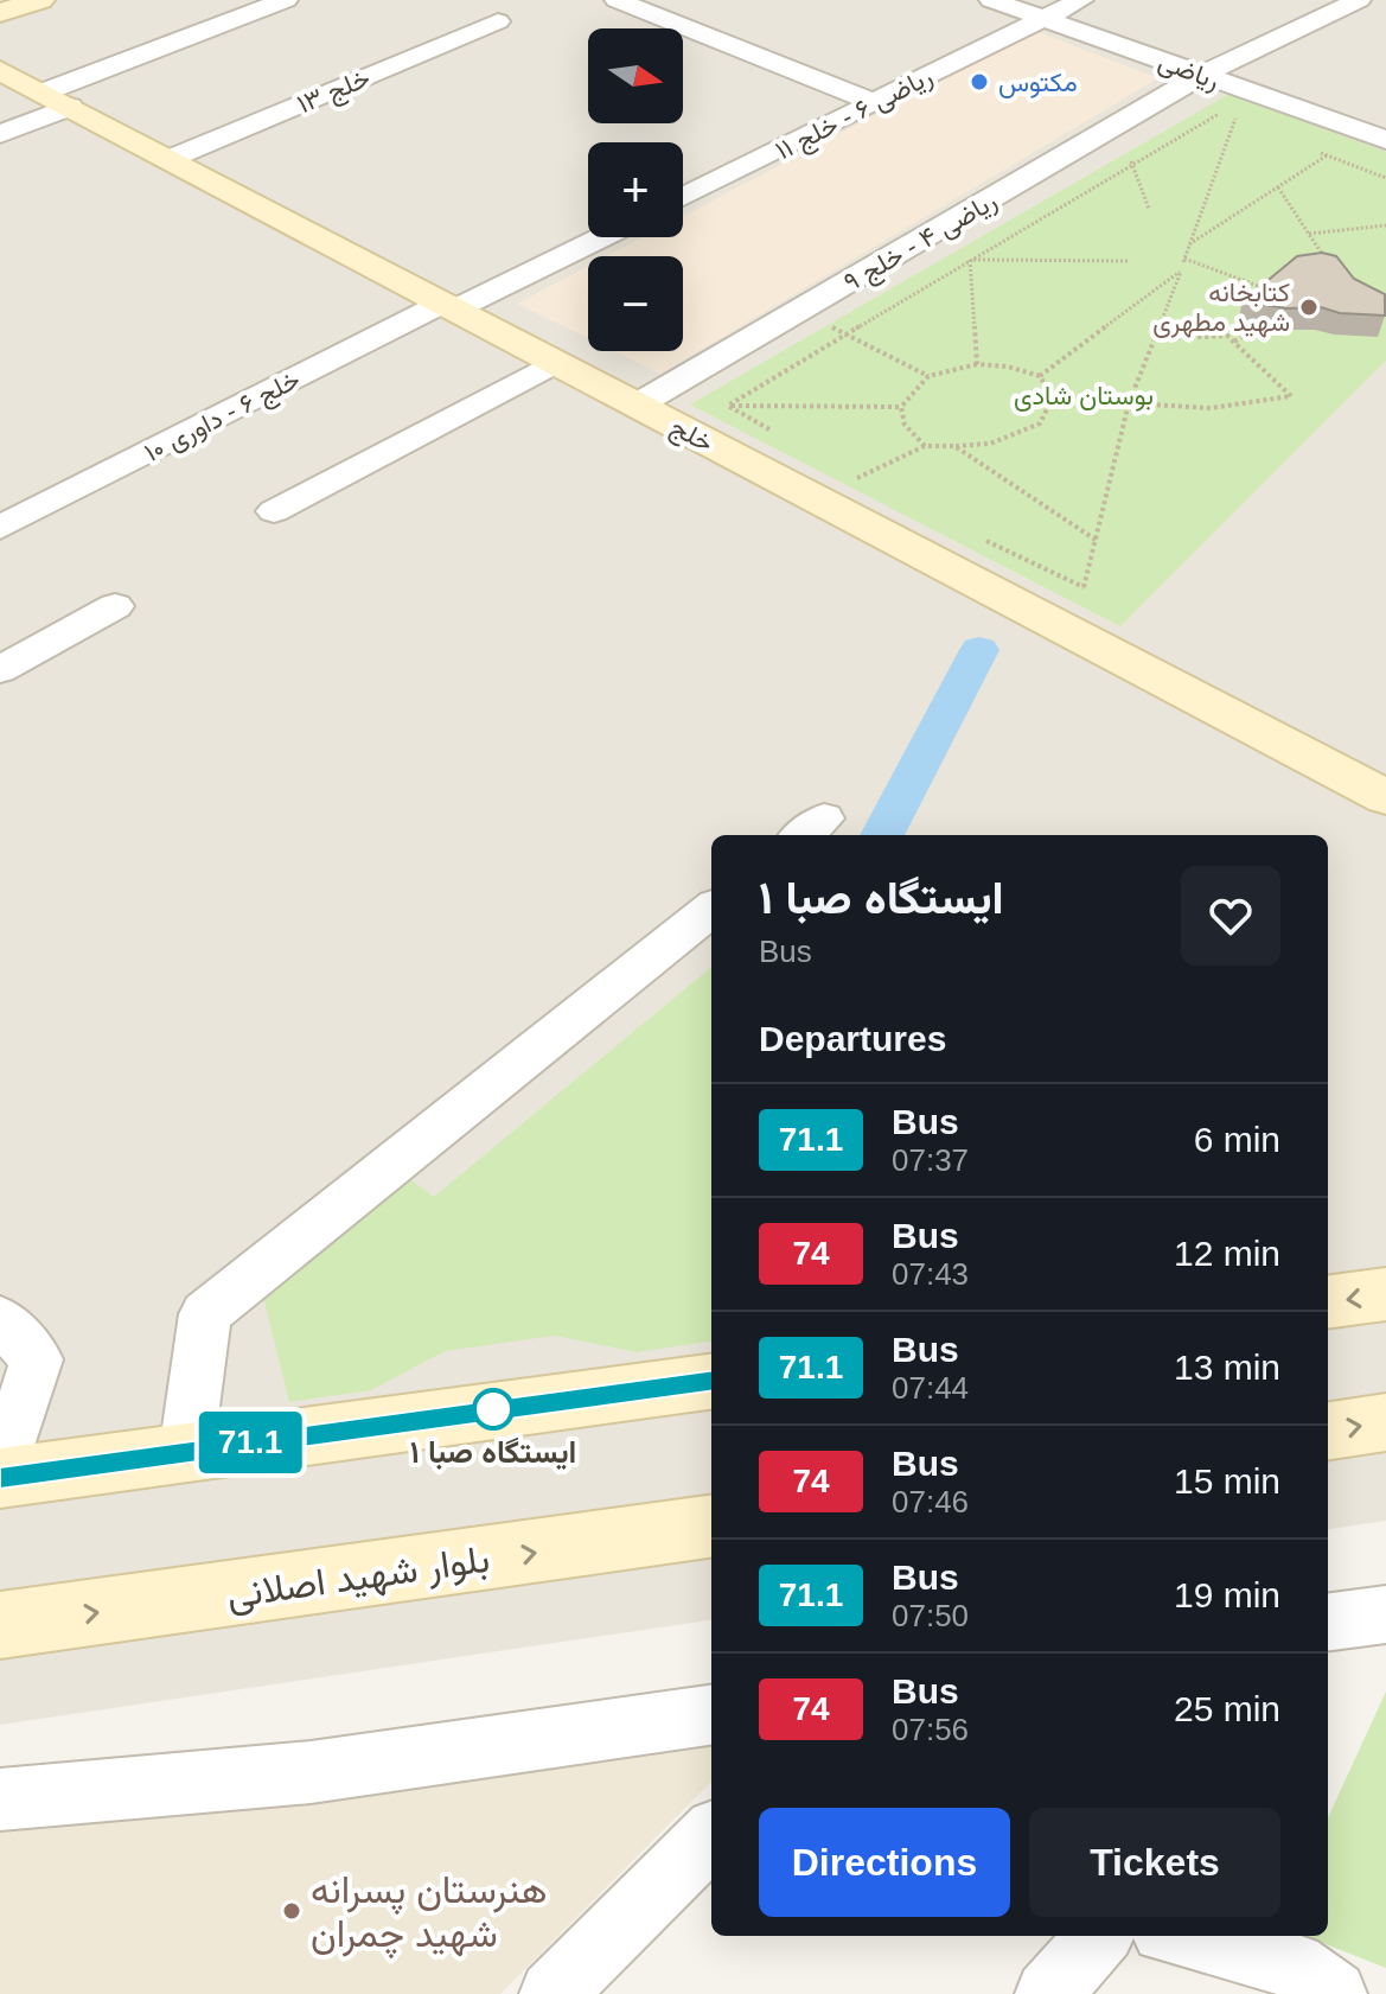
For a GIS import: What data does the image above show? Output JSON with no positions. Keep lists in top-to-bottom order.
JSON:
{
  "streets": {
    "street": [
      "ریاضی",
      "خلج ۱۳",
      "ریاضی ۶ - خلج ۱۱",
      "ریاضی ۴ - خلج ۹",
      "خلج ۶ - داوری ۱۰",
      "خلج",
      "بلوار شهید اصلانی"
    ]
  },
  "crossings": [
    ["ریاضی", "ریاضی ۶ - خلج ۱۱"],
    ["ریاضی", "ریاضی ۴ - خلج ۹"],
    ["خلج ۱۳", "خلج"],
    ["ریاضی ۴ - خلج ۹", "خلج"],
    ["خلج ۶ - داوری ۱۰", "خلج"]
  ],
  "parks": ["بوستان شادی"],
  "places": [
    "مکتوس",
    "کتابخانه شهید مطهری",
    "ایستگاه صبا ۱",
    "هنرستان پسرانه شهید چمران"
  ],
  "lines": ["bus line 71.1"],
  "north": "right",
  "page": {
    "on_map": "71.1",
    "map_buttons": ["+", "−"],
    "heading": [
      ["ایستگاه صبا ۱", "Bus"],
      "Departures"
    ],
    "list": [
      {
        "mark": "71.1",
        "name": "Bus",
        "note": "07:37",
        "value": "6 min"
      },
      {
        "mark": "74",
        "name": "Bus",
        "note": "07:43",
        "value": "12 min"
      },
      {
        "mark": "71.1",
        "name": "Bus",
        "note": "07:44",
        "value": "13 min"
      },
      {
        "mark": "74",
        "name": "Bus",
        "note": "07:46",
        "value": "15 min"
      },
      {
        "mark": "71.1",
        "name": "Bus",
        "note": "07:50",
        "value": "19 min"
      },
      {
        "mark": "74",
        "name": "Bus",
        "note": "07:56",
        "value": "25 min"
      }
    ],
    "buttons": ["Directions", "Tickets"]
  }
}
